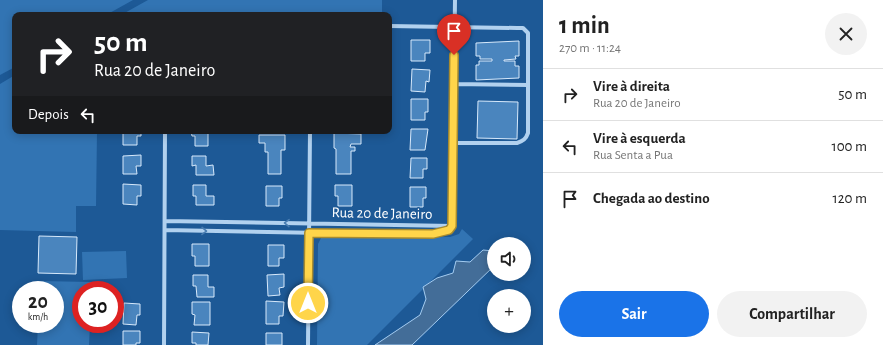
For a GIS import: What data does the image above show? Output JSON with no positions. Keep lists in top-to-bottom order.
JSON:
{
  "streets": {
    "street": ["Rua 20 de Janeiro"]
  },
  "page": {
    "heading": ["1 min", "270 m · 11:24"],
    "turn": ["50 m", "Rua 20 de Janeiro"],
    "list": [
      {
        "name": "Vire à direita",
        "note": "Rua 20 de Janeiro",
        "value": "50 m"
      },
      {
        "name": "Vire à esquerda",
        "note": "Rua Senta a Pua",
        "value": "100 m"
      },
      {
        "name": "Chegada ao destino",
        "value": "120 m"
      }
    ],
    "then": "Depois",
    "map_buttons": "+",
    "speed": "20 km/h",
    "limit": "30",
    "buttons": ["Sair", "Compartilhar"]
  }
}
